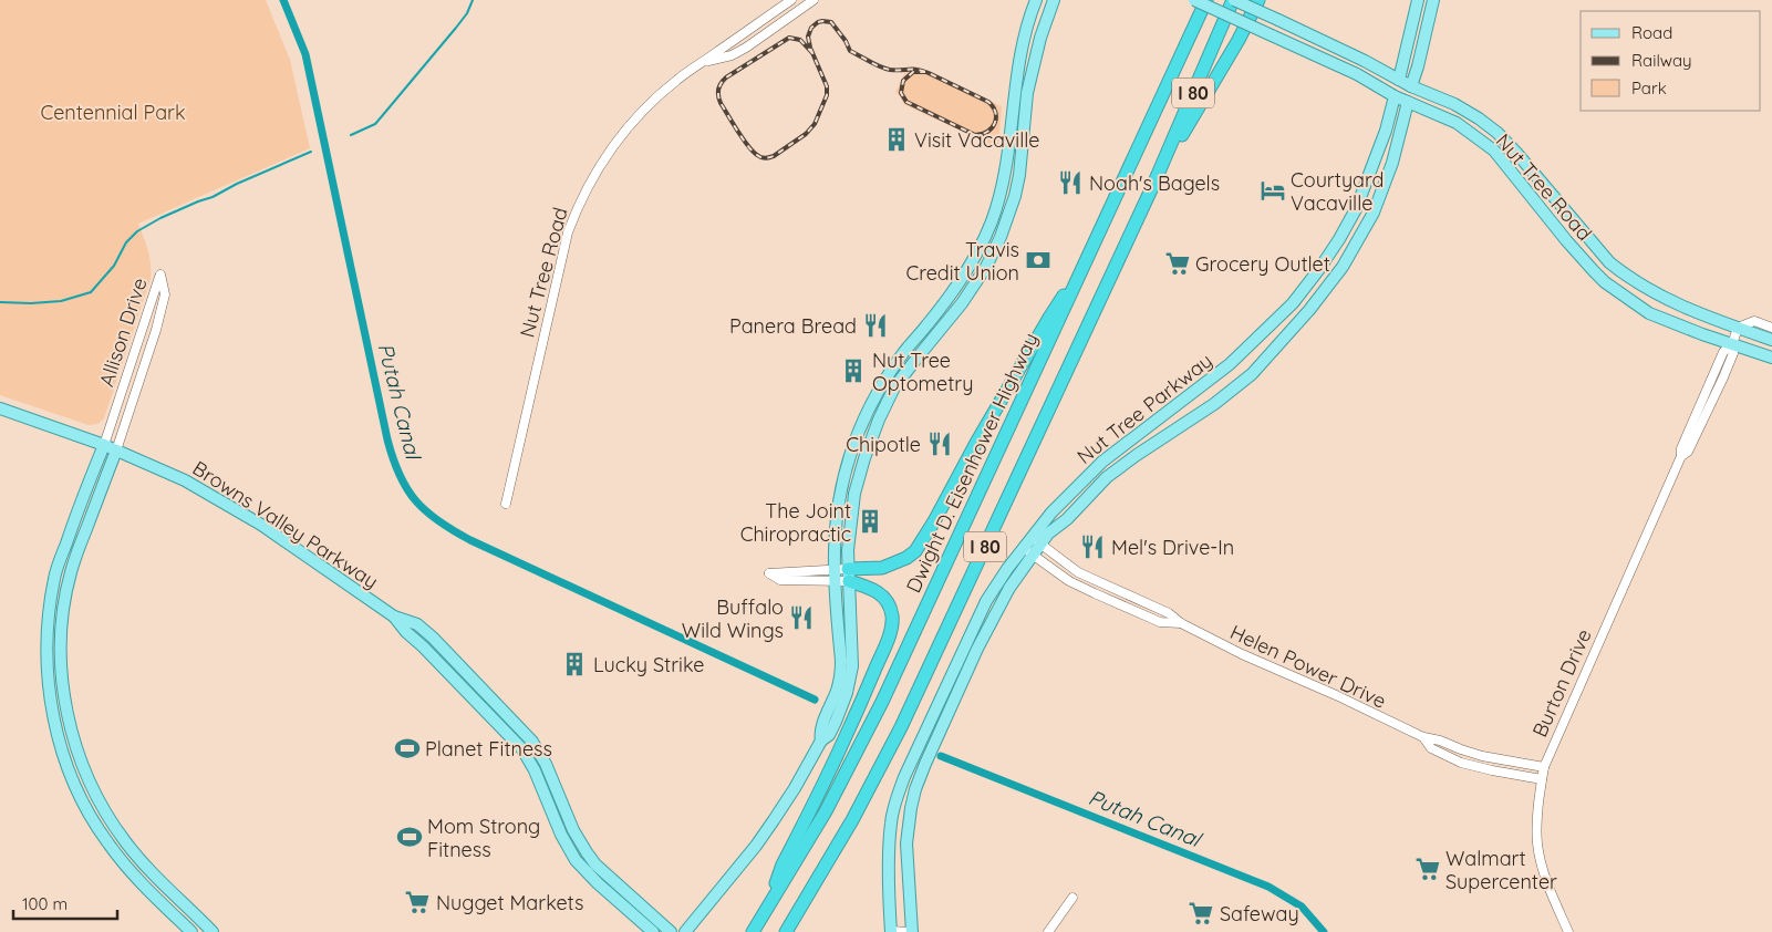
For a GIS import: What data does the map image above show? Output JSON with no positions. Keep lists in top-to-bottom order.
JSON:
{
  "streets": {
    "highway": ["I 80", "Dwight D. Eisenhower Highway"],
    "main road": [
      "Nut Tree Road",
      "Allison Drive",
      "Nut Tree Parkway",
      "Browns Valley Parkway"
    ],
    "street": ["Helen Power Drive", "Burton Drive"]
  },
  "crossings": [
    ["I 80", "Nut Tree Road"],
    ["Nut Tree Road", "Nut Tree Parkway"],
    ["Nut Tree Road", "Dwight D. Eisenhower Highway"],
    ["Nut Tree Road", "Burton Drive"],
    ["Allison Drive", "Browns Valley Parkway"],
    ["Nut Tree Parkway", "Helen Power Drive"],
    ["Helen Power Drive", "Burton Drive"]
  ],
  "water": ["Putah Canal"],
  "parks": ["Centennial Park"],
  "places": {
    "building": [
      "Visit Vacaville",
      "Nut Tree Optometry",
      "The Joint Chiropractic",
      "Lucky Strike"
    ],
    "restaurant": [
      "Noah's Bagels",
      "Panera Bread",
      "Chipotle",
      "Mel's Drive-In",
      "Buffalo Wild Wings"
    ],
    "hotel": ["Courtyard Vacaville"],
    "bank": ["Travis Credit Union"],
    "supermarket": [
      "Grocery Outlet",
      "Walmart Supercenter",
      "Nugget Markets",
      "Safeway"
    ],
    "sports": ["Planet Fitness", "Mom Strong Fitness"]
  },
  "legend": ["Road", "Railway", "Park"],
  "scale_bar": "100 m"
}
